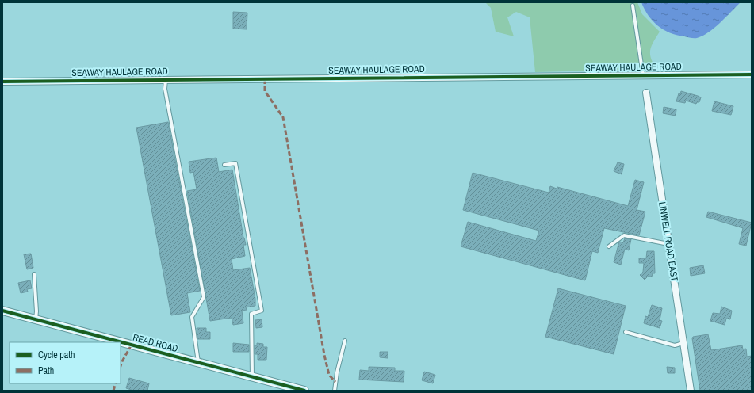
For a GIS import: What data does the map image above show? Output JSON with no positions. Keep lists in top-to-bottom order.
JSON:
{
  "streets": {
    "street": ["SEAWAY HAULAGE ROAD", "LINWELL ROAD EAST", "READ ROAD"]
  },
  "legend": ["Cycle path", "Path"]
}
